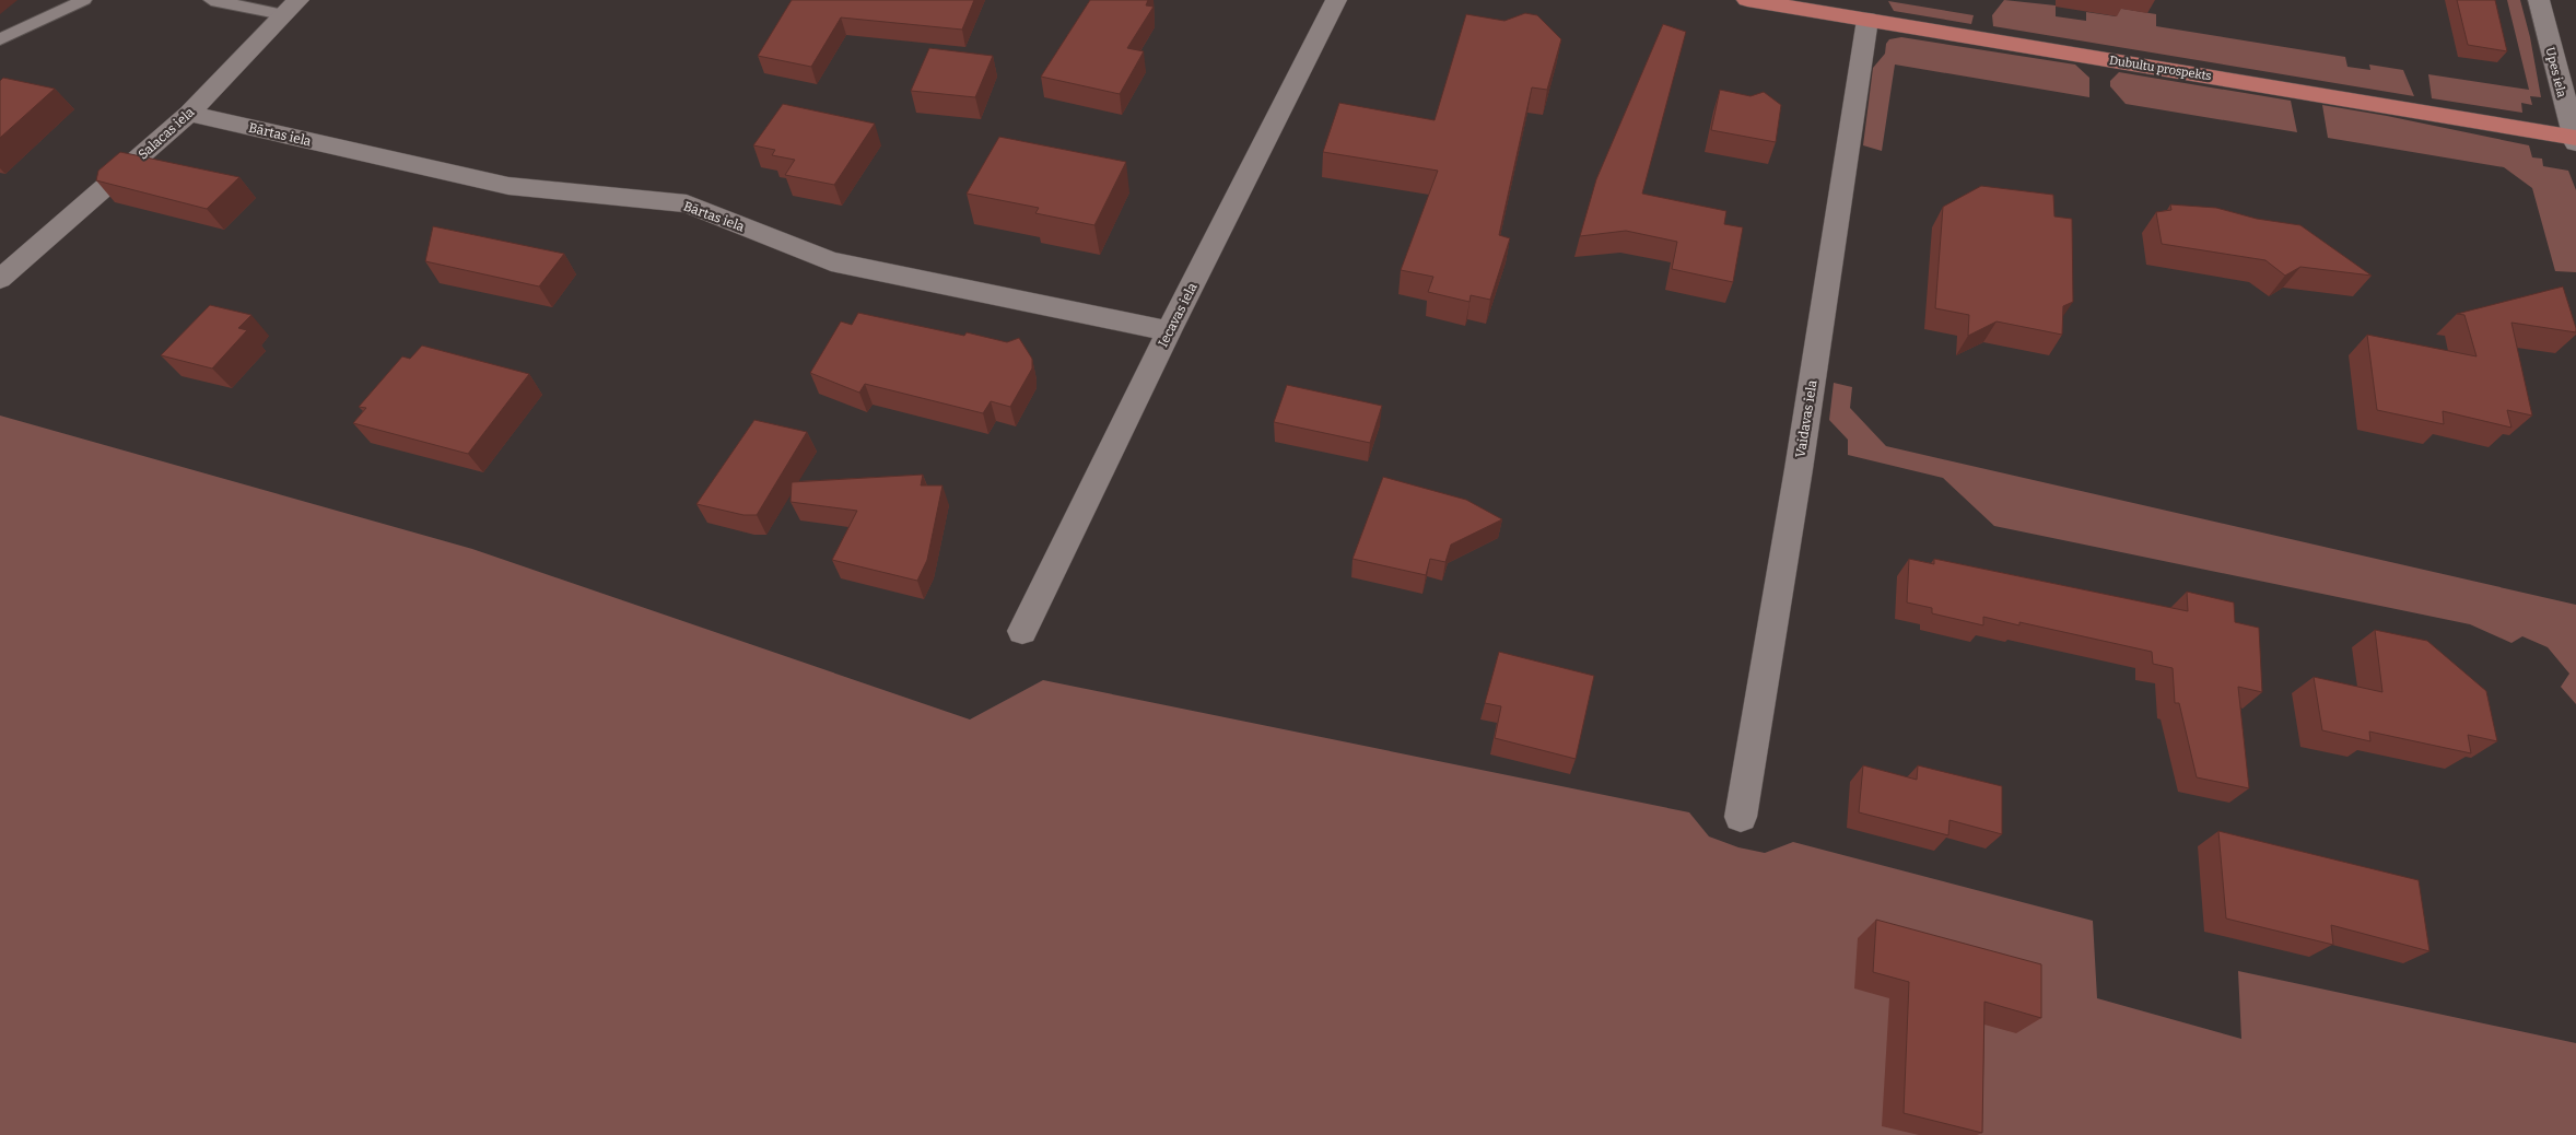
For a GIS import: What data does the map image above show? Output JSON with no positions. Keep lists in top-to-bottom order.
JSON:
{
  "streets": {
    "main road": ["Dubultu prospekts"],
    "street": [
      "Upes iela",
      "Salacas iela",
      "Bārtas iela",
      "Iecavas iela",
      "Vaidavas iela"
    ]
  },
  "crossings": [
    ["Dubultu prospekts", "Upes iela"],
    ["Dubultu prospekts", "Vaidavas iela"],
    ["Salacas iela", "Bārtas iela"],
    ["Bārtas iela", "Iecavas iela"]
  ]
}
